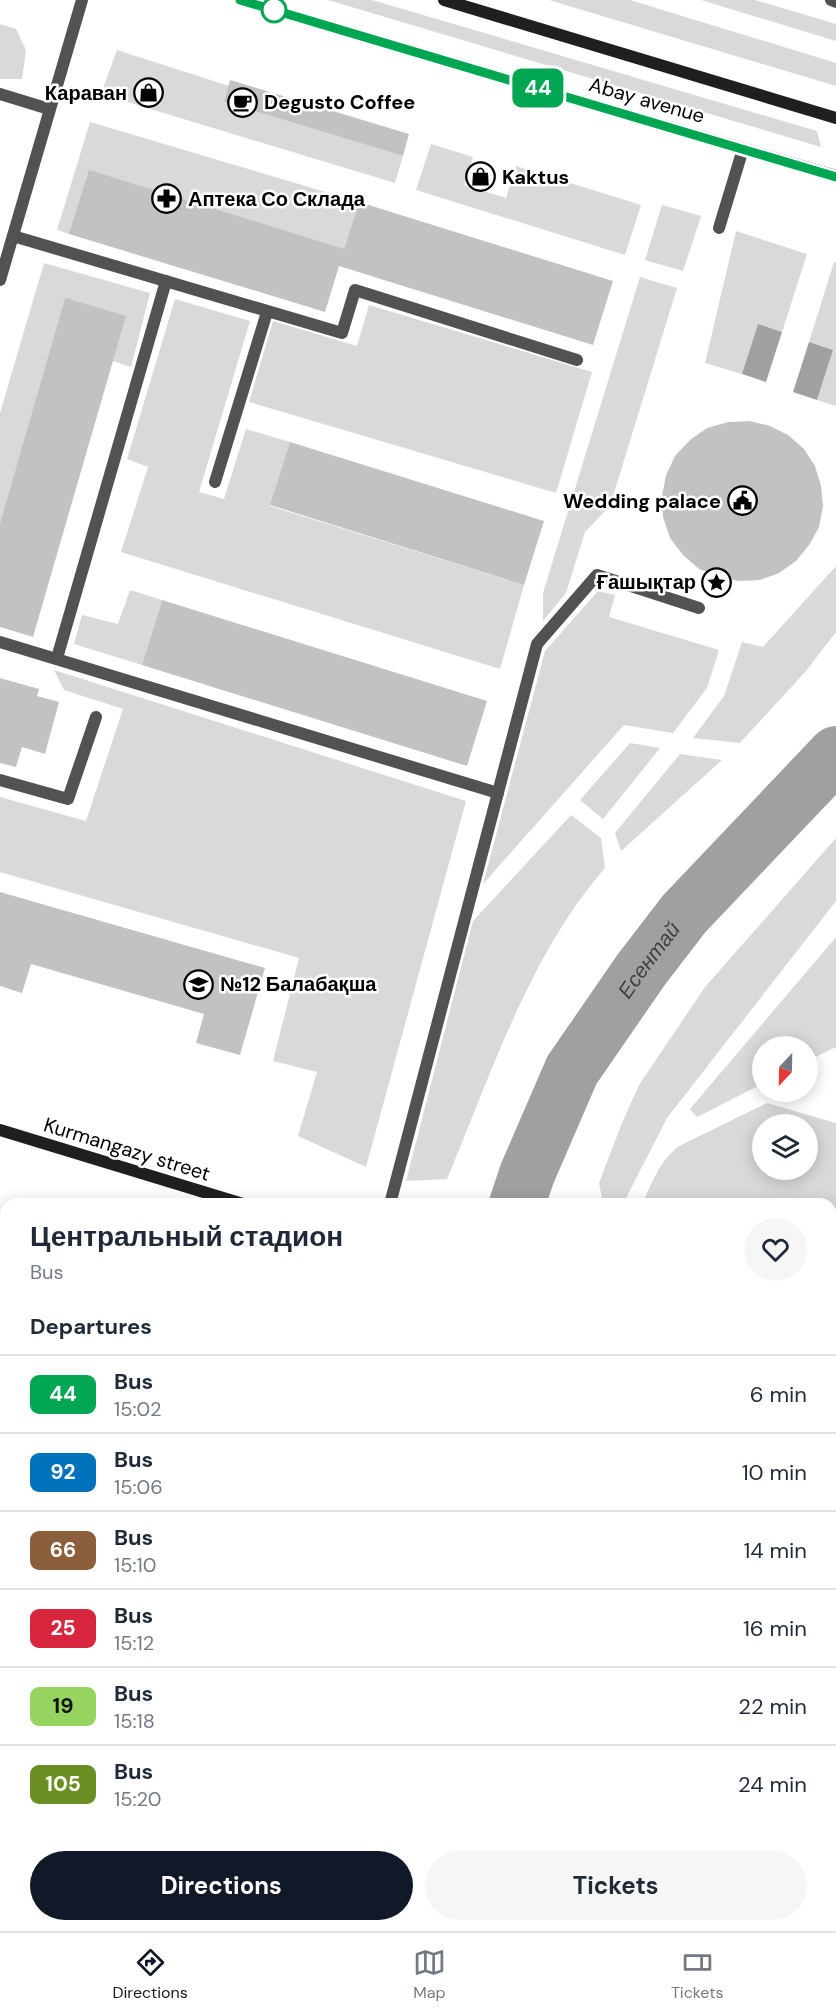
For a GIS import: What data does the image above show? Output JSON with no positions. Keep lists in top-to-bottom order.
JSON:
{
  "streets": {
    "main road": ["Abay avenue", "Kurmangazy street"]
  },
  "water": ["Есентай"],
  "places": {
    "shop": ["Караван", "Kaktus"],
    "cafe": ["Degusto Coffee"],
    "pharmacy": ["Аптека Со Склада"],
    "public building": ["Wedding palace"],
    "place": ["Ғашықтар"],
    "school or university": ["№12 Балабақша"]
  },
  "lines": ["bus line 44"],
  "north": "bottom",
  "page": {
    "on_map": "44",
    "heading": [
      ["Центральный стадион", "Bus"],
      "Departures"
    ],
    "list": [
      {
        "mark": "44",
        "name": "Bus",
        "note": "15:02",
        "value": "6 min"
      },
      {
        "mark": "92",
        "name": "Bus",
        "note": "15:06",
        "value": "10 min"
      },
      {
        "mark": "66",
        "name": "Bus",
        "note": "15:10",
        "value": "14 min"
      },
      {
        "mark": "25",
        "name": "Bus",
        "note": "15:12",
        "value": "16 min"
      },
      {
        "mark": "19",
        "name": "Bus",
        "note": "15:18",
        "value": "22 min"
      },
      {
        "mark": "105",
        "name": "Bus",
        "note": "15:20",
        "value": "24 min"
      }
    ],
    "buttons": ["Directions", "Tickets"],
    "tabs": ["Directions", "Map", "Tickets"]
  }
}
